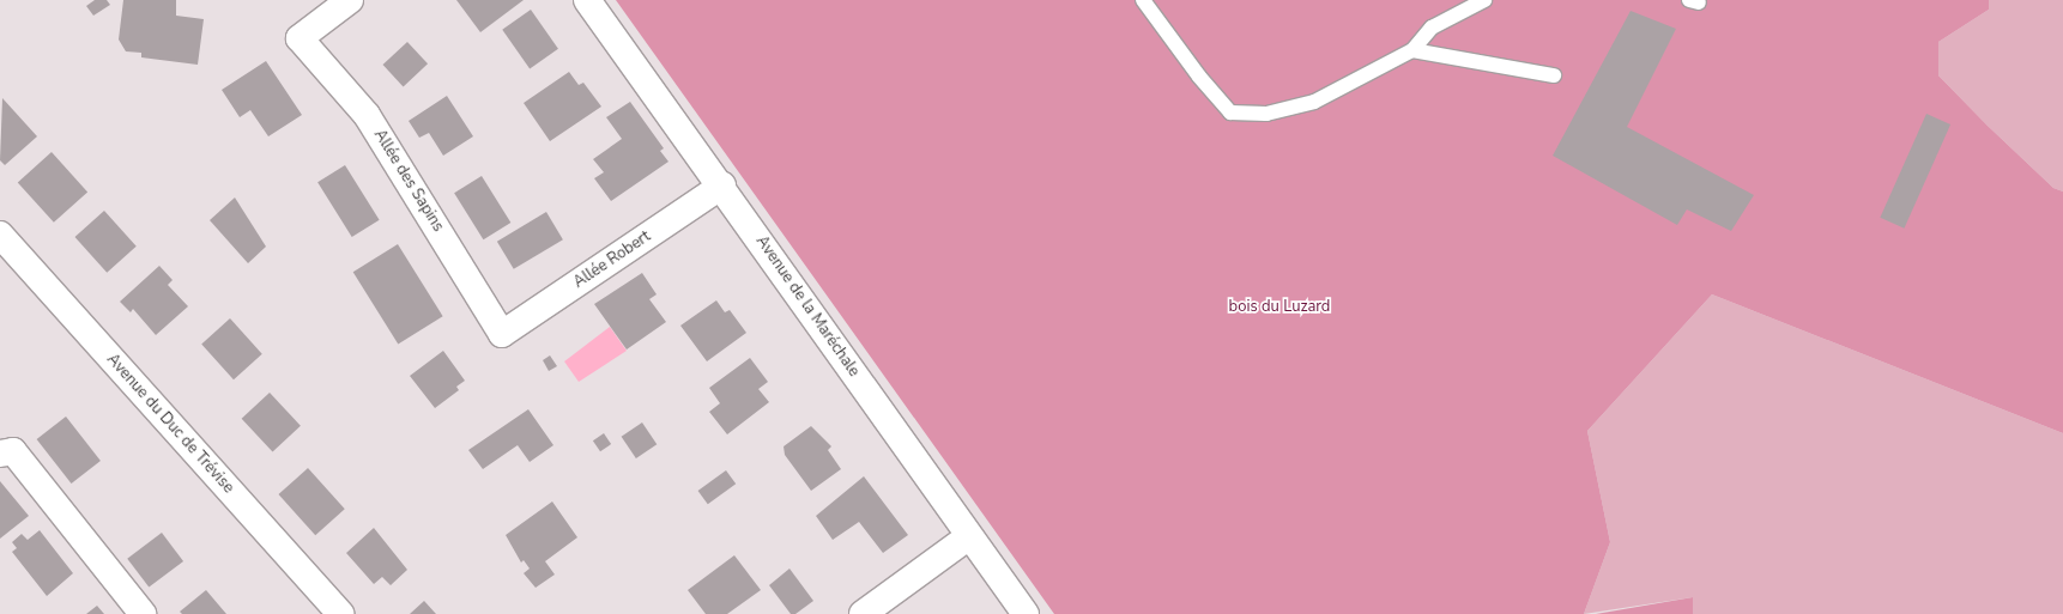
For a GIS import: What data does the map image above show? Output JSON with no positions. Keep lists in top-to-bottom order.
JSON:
{
  "streets": {
    "street": [
      "Allée des Sapins",
      "Allée Robert",
      "Avenue de la Maréchale",
      "Avenue du Duc de Trévise"
    ]
  },
  "crossings": [
    ["Allée des Sapins", "Allée Robert"],
    ["Allée Robert", "Avenue de la Maréchale"]
  ],
  "parks": ["bois du Luzard"]
}
